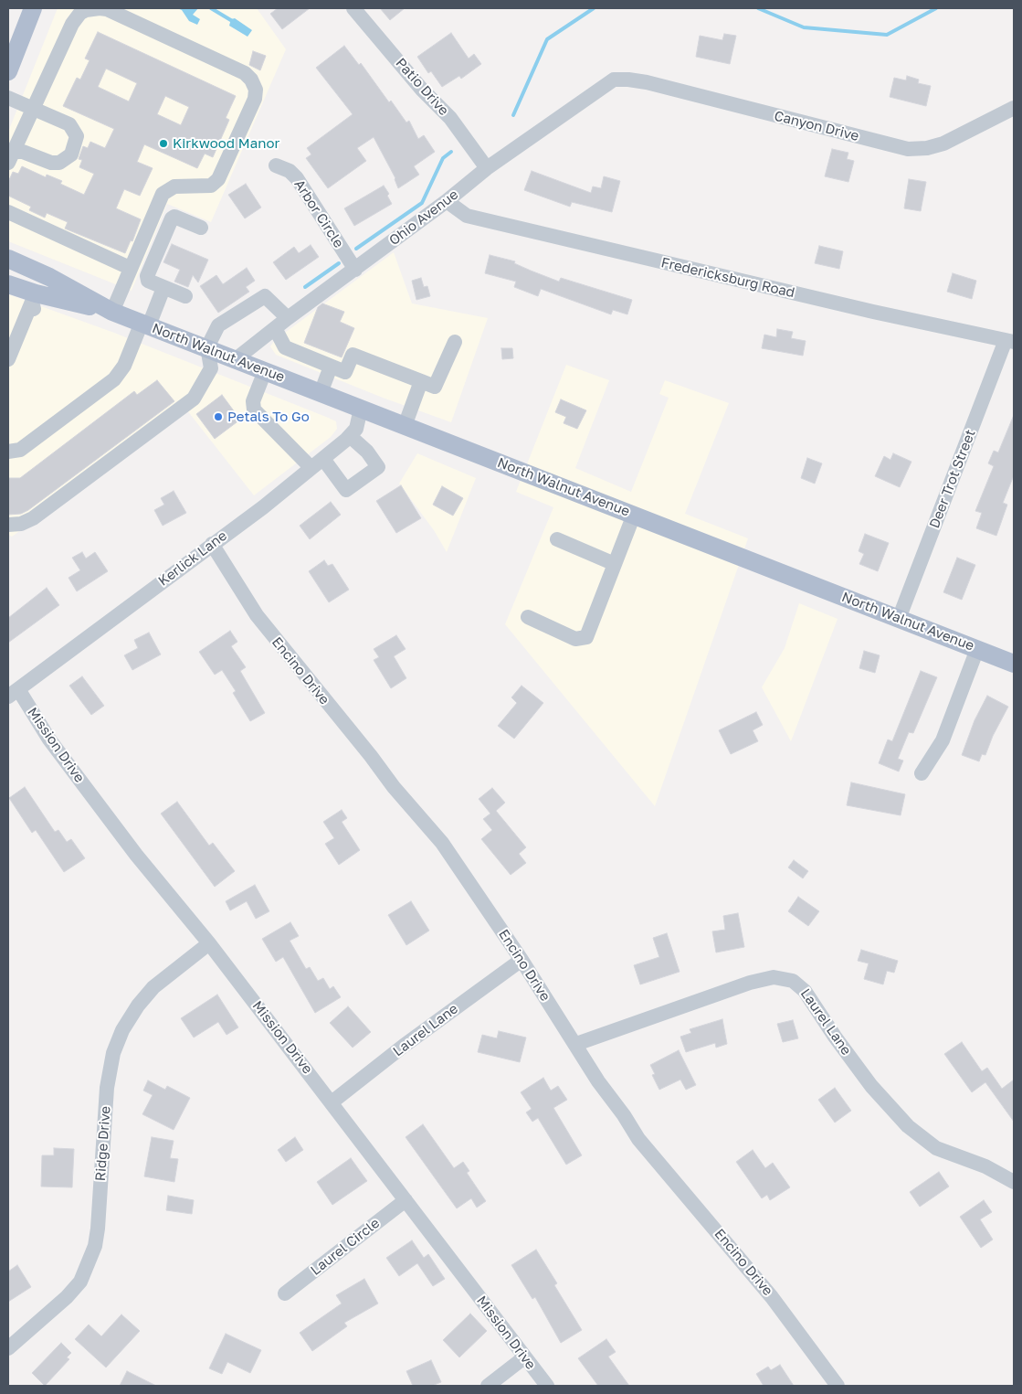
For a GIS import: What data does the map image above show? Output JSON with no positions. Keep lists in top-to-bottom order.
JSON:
{
  "streets": {
    "main road": ["North Walnut Avenue"],
    "street": [
      "Patio Drive",
      "Canyon Drive",
      "Arbor Circle",
      "Ohio Avenue",
      "Fredericksburg Road",
      "Deer Trot Street",
      "Kerlick Lane",
      "Encino Drive",
      "Mission Drive",
      "Laurel Lane",
      "Ridge Drive",
      "Laurel Circle"
    ]
  },
  "crossings": [
    ["Patio Drive", "Ohio Avenue"],
    ["Canyon Drive", "Ohio Avenue"],
    ["Arbor Circle", "Ohio Avenue"],
    ["Ohio Avenue", "Fredericksburg Road"],
    ["Ohio Avenue", "North Walnut Avenue"],
    ["Fredericksburg Road", "Deer Trot Street"],
    ["North Walnut Avenue", "Deer Trot Street"],
    ["North Walnut Avenue", "Kerlick Lane"],
    ["Kerlick Lane", "Encino Drive"],
    ["Kerlick Lane", "Mission Drive"],
    ["Encino Drive", "Laurel Lane"],
    ["Mission Drive", "Laurel Lane"],
    ["Mission Drive", "Ridge Drive"],
    ["Mission Drive", "Laurel Circle"]
  ],
  "places": ["Kirkwood Manor", "Petals To Go"]
}
